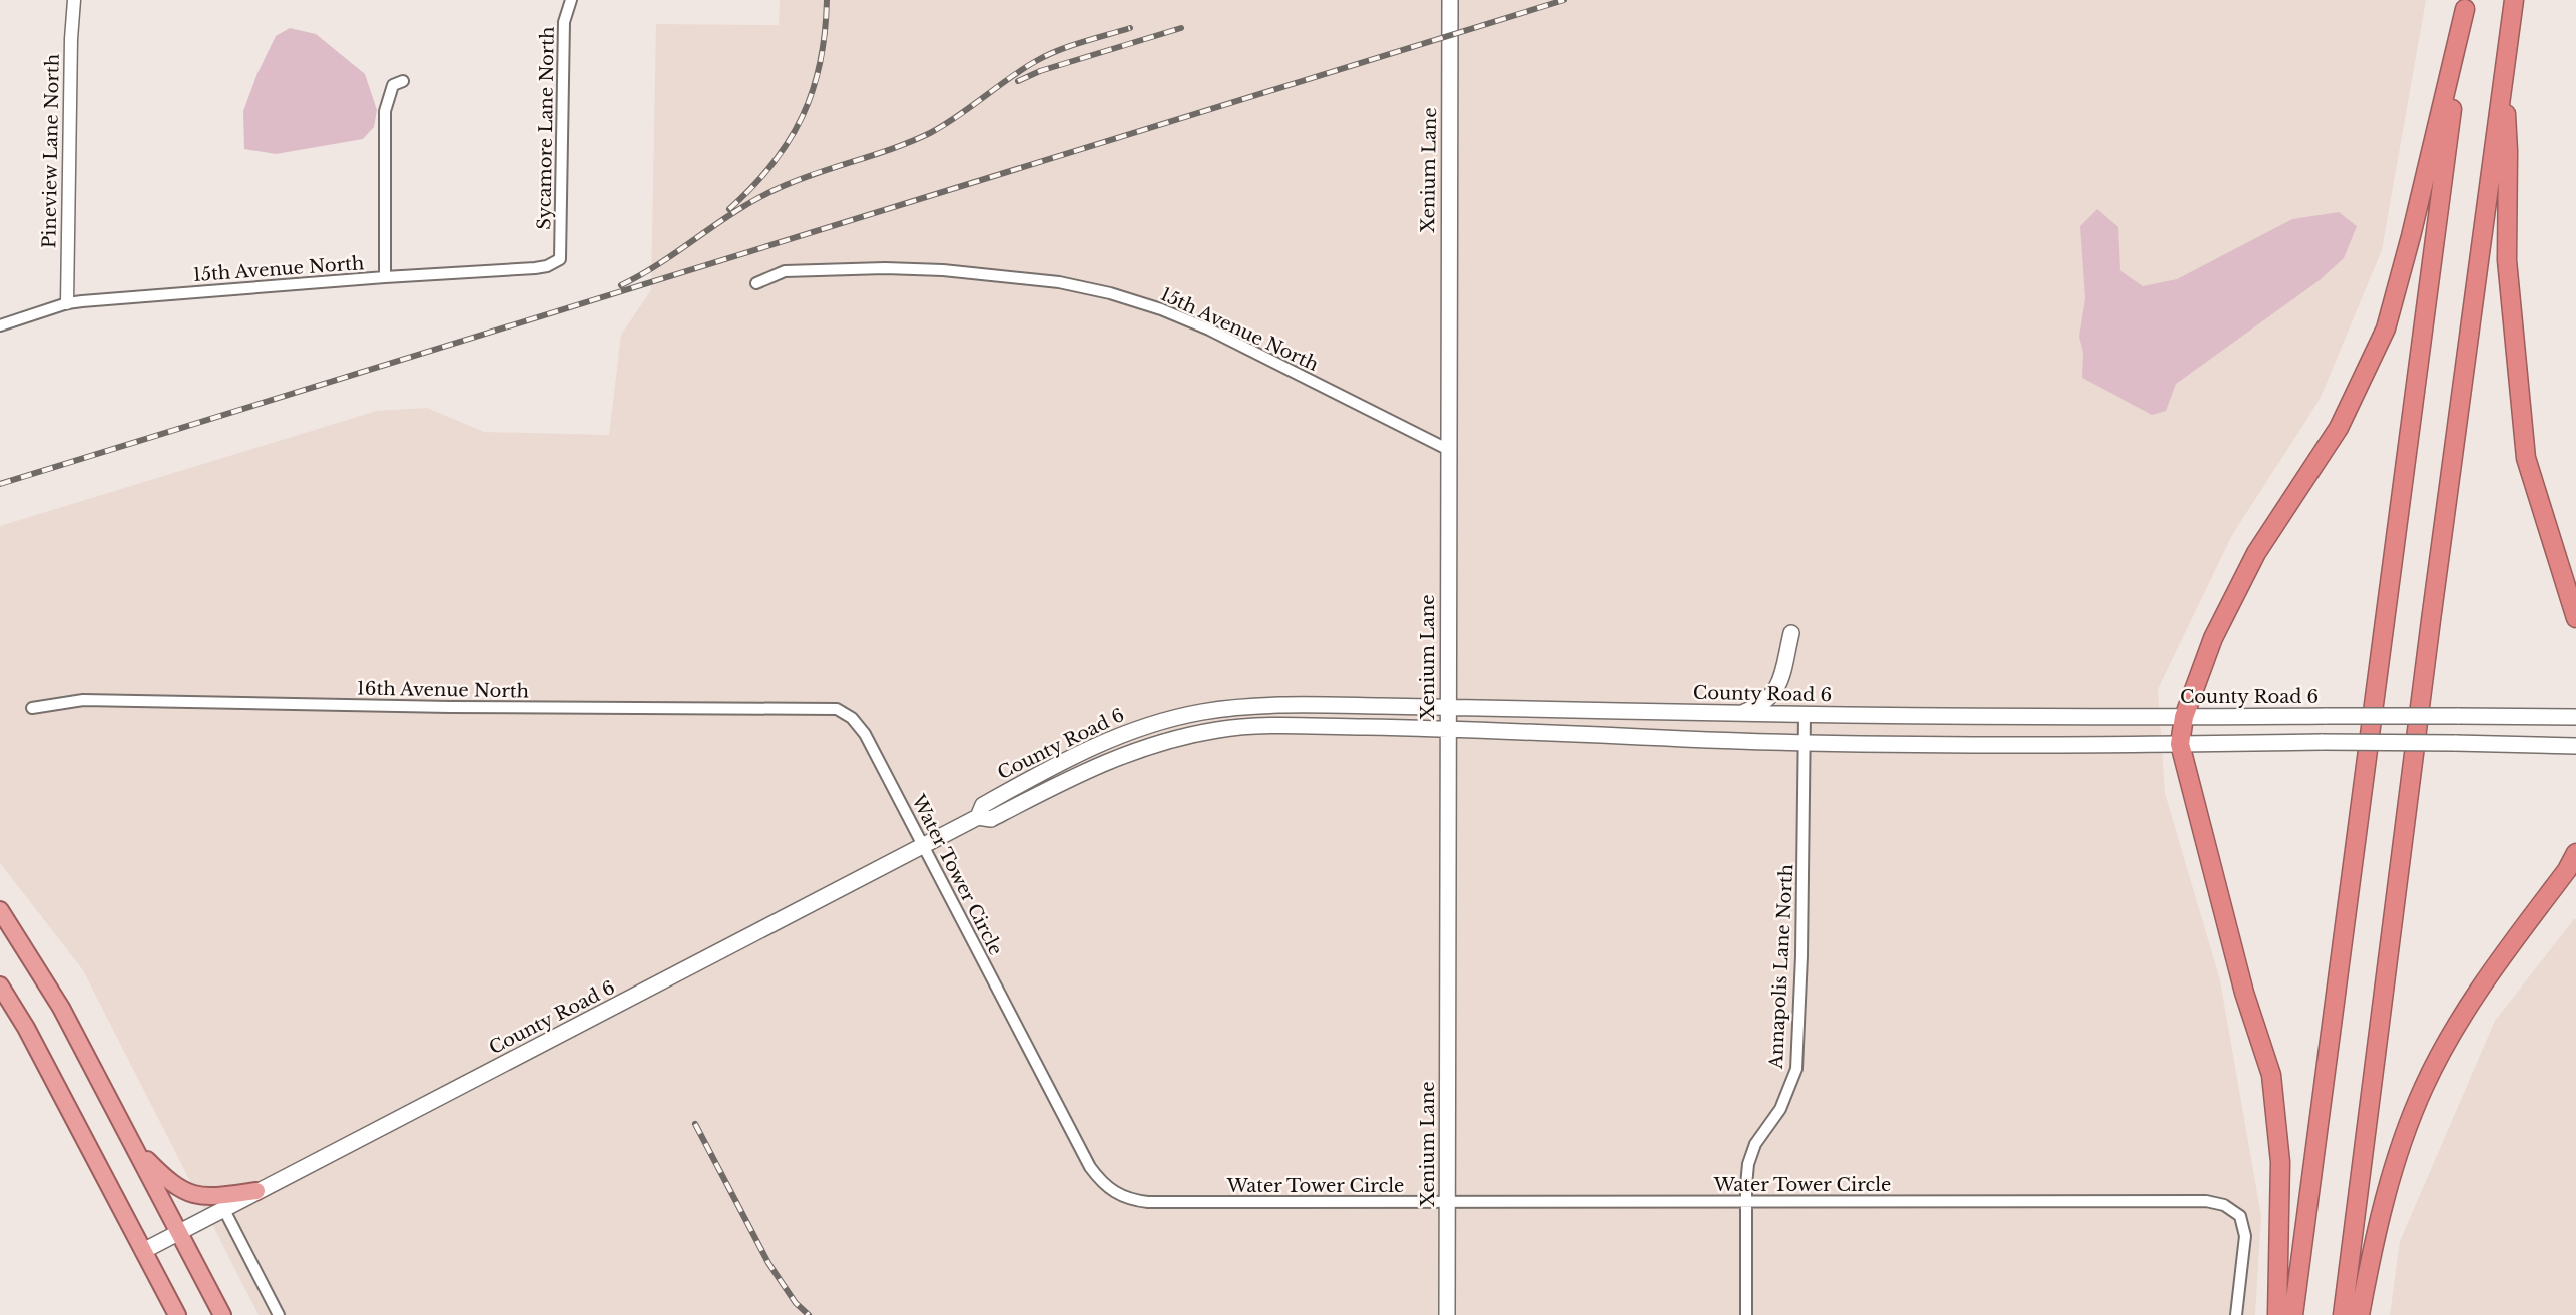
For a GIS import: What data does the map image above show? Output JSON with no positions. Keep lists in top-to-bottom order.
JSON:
{
  "streets": {
    "main road": ["Xenium Lane", "County Road 6"],
    "street": [
      "Sycamore Lane North",
      "Pineview Lane North",
      "15th Avenue North",
      "16th Avenue North",
      "Water Tower Circle",
      "Annapolis Lane North"
    ]
  },
  "crossings": [
    ["Sycamore Lane North", "15th Avenue North"],
    ["Pineview Lane North", "15th Avenue North"],
    ["Xenium Lane", "15th Avenue North"],
    ["Xenium Lane", "County Road 6"],
    ["Xenium Lane", "Water Tower Circle"],
    ["16th Avenue North", "Water Tower Circle"],
    ["County Road 6", "Water Tower Circle"],
    ["County Road 6", "Annapolis Lane North"],
    ["Water Tower Circle", "Annapolis Lane North"]
  ]
}
